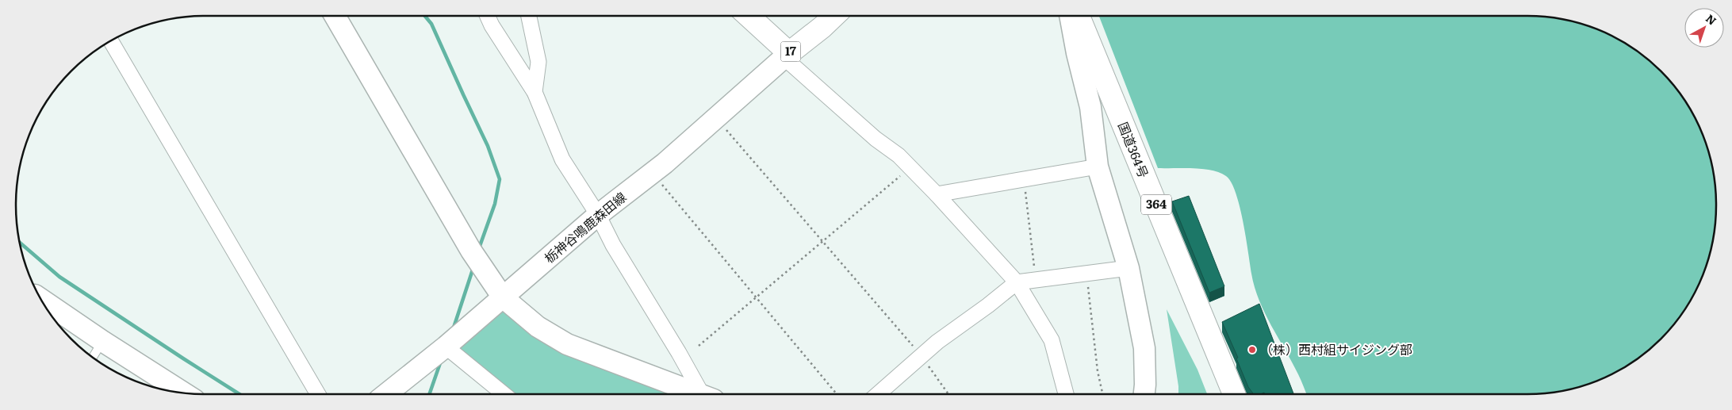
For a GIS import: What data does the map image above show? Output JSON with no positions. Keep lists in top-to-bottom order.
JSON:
{
  "streets": {
    "main road": ["17", "国道364号", "364"],
    "street": ["栃神谷鳴鹿森田線"]
  },
  "crossings": [
    ["17", "栃神谷鳴鹿森田線"]
  ],
  "places": ["（株）西村組サイジング部"],
  "north": "top right"
}
